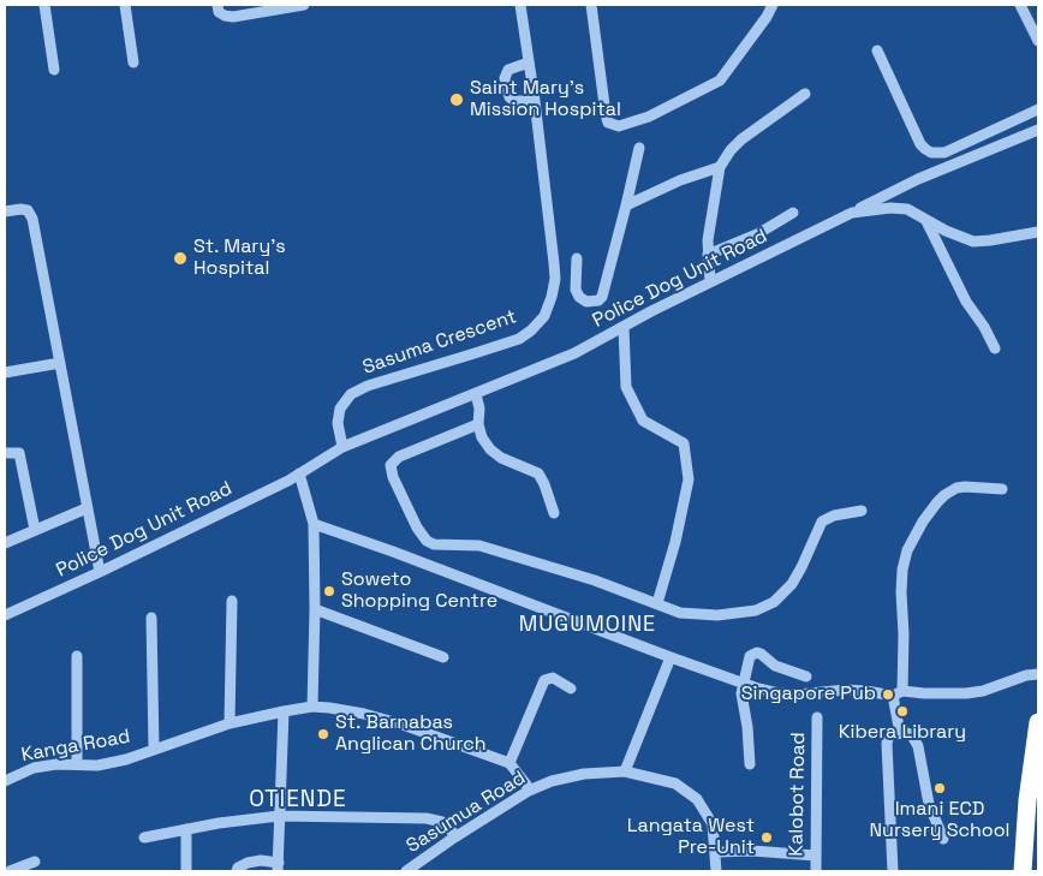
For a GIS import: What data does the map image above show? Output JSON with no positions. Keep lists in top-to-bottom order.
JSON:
{
  "streets": {
    "street": [
      "Police Dog Unit Road",
      "Sasuma Crescent",
      "Kanga Road",
      "Kalobot Road",
      "Sasumua Road"
    ]
  },
  "crossings": [
    ["Police Dog Unit Road", "Sasuma Crescent"]
  ],
  "districts": ["MUGUMOINE", "OTIENDE"],
  "places": [
    "Saint Mary's Mission Hospital",
    "St. Mary's Hospital",
    "Soweto Shopping Centre",
    "Singapore Pub",
    "Kibera Library",
    "St. Barnabas Anglican Church",
    "Imani ECD Nursery School",
    "Langata West Pre-Unit"
  ]
}
